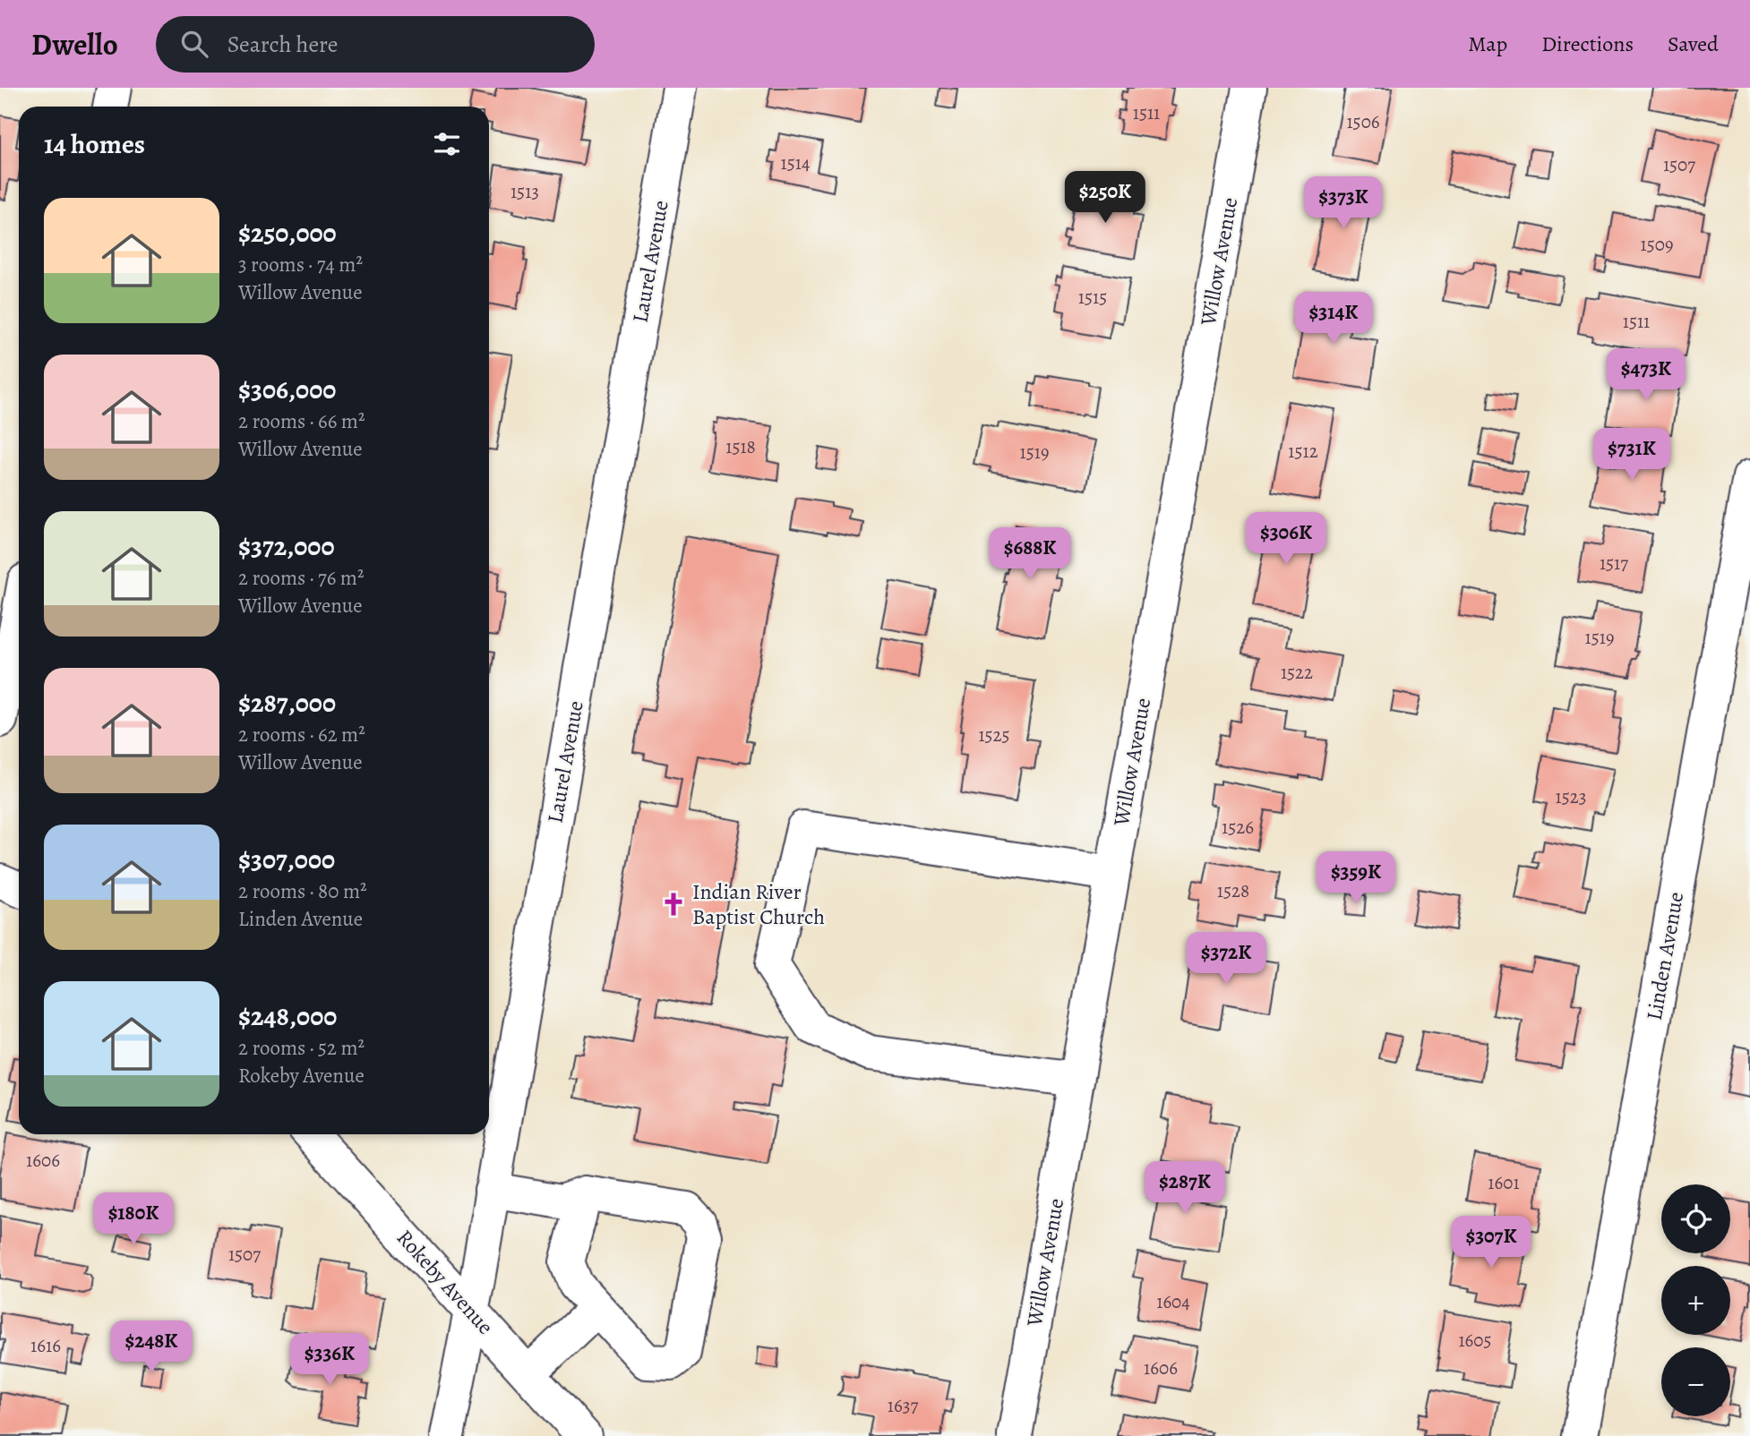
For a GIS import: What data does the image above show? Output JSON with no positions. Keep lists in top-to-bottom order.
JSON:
{
  "streets": {
    "street": [
      "Laurel Avenue",
      "Willow Avenue",
      "Linden Avenue",
      "Rokeby Avenue"
    ]
  },
  "crossings": [
    ["Laurel Avenue", "Rokeby Avenue"]
  ],
  "places": {
    "church": ["Indian River Baptist Church"]
  },
  "house_numbers": [
    "1511",
    "1506",
    "1514",
    "1507",
    "1513",
    "1509",
    "1515",
    "1511",
    "1518",
    "1512",
    "1519",
    "1517",
    "1519",
    "1522",
    "1525",
    "1523",
    "1526",
    "1528",
    "1606",
    "1601",
    "1507",
    "1604",
    "1605",
    "1616",
    "1606",
    "1637"
  ],
  "page": {
    "header": "Dwello",
    "search": "Search here",
    "nav": ["Map", "Directions", "Saved"],
    "heading": "14 homes",
    "price": [
      "$250K",
      "$373K",
      "$314K",
      "$473K",
      "$731K",
      "$306K",
      "$688K",
      "$359K",
      "$372K",
      "$287K",
      "$180K",
      "$307K",
      "$248K",
      "$336K"
    ],
    "list": [
      {
        "name": "$250,000",
        "note": "3 rooms · 74 m² · Willow Avenue"
      },
      {
        "name": "$306,000",
        "note": "2 rooms · 66 m² · Willow Avenue"
      },
      {
        "name": "$372,000",
        "note": "2 rooms · 76 m² · Willow Avenue"
      },
      {
        "name": "$287,000",
        "note": "2 rooms · 62 m² · Willow Avenue"
      },
      {
        "name": "$307,000",
        "note": "2 rooms · 80 m² · Linden Avenue"
      },
      {
        "name": "$248,000",
        "note": "2 rooms · 52 m² · Rokeby Avenue"
      }
    ],
    "map_buttons": ["+", "−"]
  }
}
